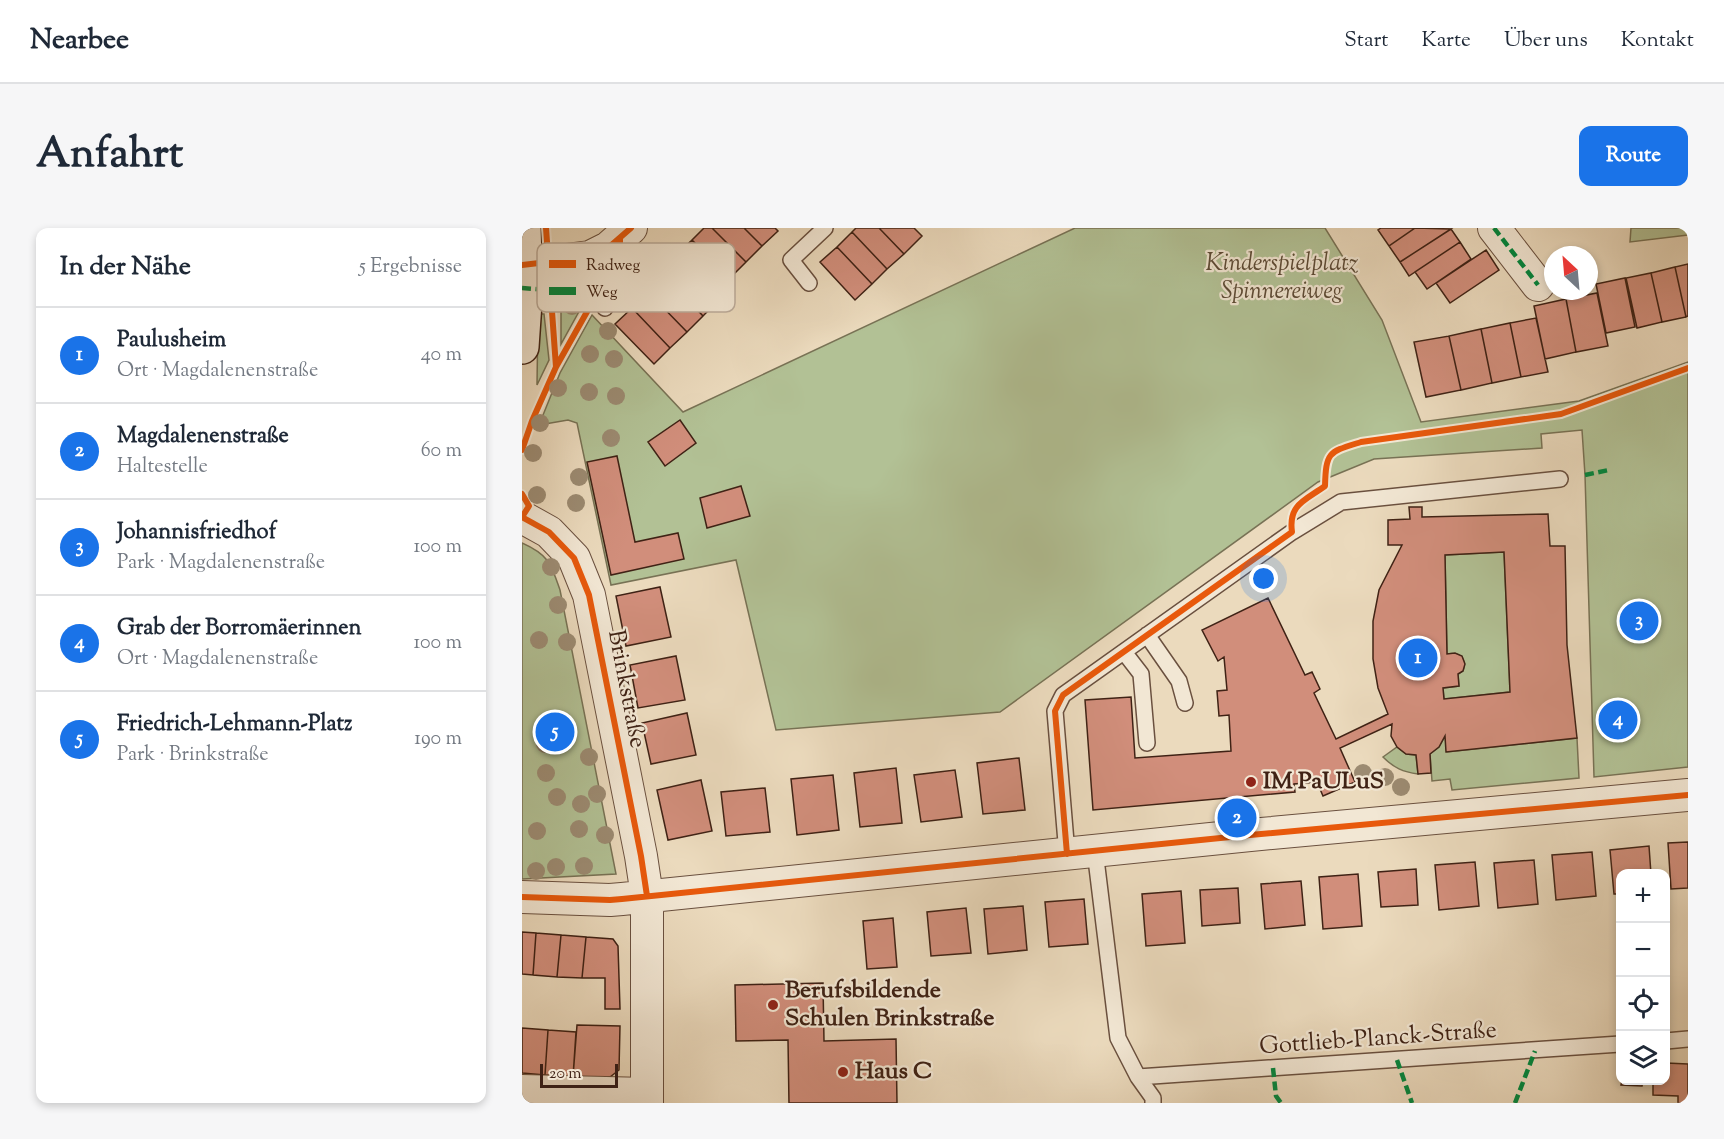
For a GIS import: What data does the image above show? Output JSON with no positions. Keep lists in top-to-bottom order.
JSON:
{
  "streets": {
    "street": ["Brinkstraße"],
    "lane": ["Gottlieb-Planck-Straße"]
  },
  "parks": ["Kinderspielplatz Spinnereiweg"],
  "places": ["IM PaULuS", "Berufsbildende Schulen Brinkstraße", "Haus C"],
  "legend": ["Radweg", "Weg"],
  "scale_bar": "20 m",
  "north": "top left",
  "page": {
    "header": "Nearbee",
    "nav": [
      "Start",
      "Karte",
      "Über uns",
      "Kontakt"
    ],
    "title": "Anfahrt",
    "buttons": "Route",
    "heading": ["In der Nähe", "5 Ergebnisse"],
    "list": [
      {
        "mark": "1",
        "name": "Paulusheim",
        "note": "Ort · Magdalenenstraße",
        "value": "40 m"
      },
      {
        "mark": "2",
        "name": "Magdalenenstraße",
        "note": "Haltestelle",
        "value": "60 m"
      },
      {
        "mark": "3",
        "name": "Johannisfriedhof",
        "note": "Park · Magdalenenstraße",
        "value": "100 m"
      },
      {
        "mark": "4",
        "name": "Grab der Borromäerinnen",
        "note": "Ort · Magdalenenstraße",
        "value": "100 m"
      },
      {
        "mark": "5",
        "name": "Friedrich-Lehmann-Platz",
        "note": "Park · Brinkstraße",
        "value": "190 m"
      }
    ],
    "pins": [
      "3",
      "1",
      "4",
      "5",
      "2"
    ],
    "map_buttons": ["+", "−"],
    "scale": "20 m"
  }
}
